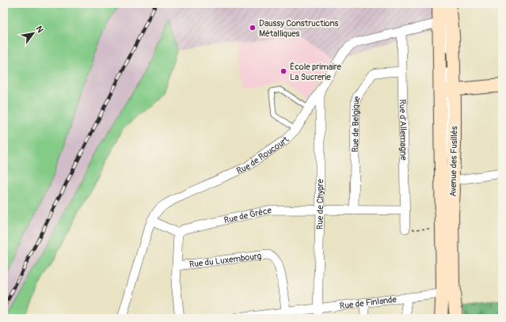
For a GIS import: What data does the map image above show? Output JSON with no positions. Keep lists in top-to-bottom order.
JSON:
{
  "streets": {
    "main road": ["Avenue des Fusillés"],
    "street": [
      "Rue de Belgique",
      "Rue d'Allemagne",
      "Rue de Roucourt",
      "Rue de Chypre",
      "Rue de Gréce",
      "Rue du Luxembourg",
      "Rue de Finlande"
    ]
  },
  "crossings": [
    ["Rue de Belgique", "Rue d'Allemagne"],
    ["Rue de Belgique", "Rue de Gréce"],
    ["Rue d'Allemagne", "Rue de Roucourt"],
    ["Rue d'Allemagne", "Rue de Gréce"],
    ["Rue de Roucourt", "Avenue des Fusillés"],
    ["Rue de Roucourt", "Rue de Chypre"],
    ["Avenue des Fusillés", "Rue de Finlande"],
    ["Rue de Chypre", "Rue de Gréce"],
    ["Rue de Chypre", "Rue de Finlande"],
    ["Rue du Luxembourg", "Rue de Finlande"]
  ],
  "places": ["Daussy Constructions Métalliques", "École primaire La Sucrerie"],
  "north": "top right"
}
